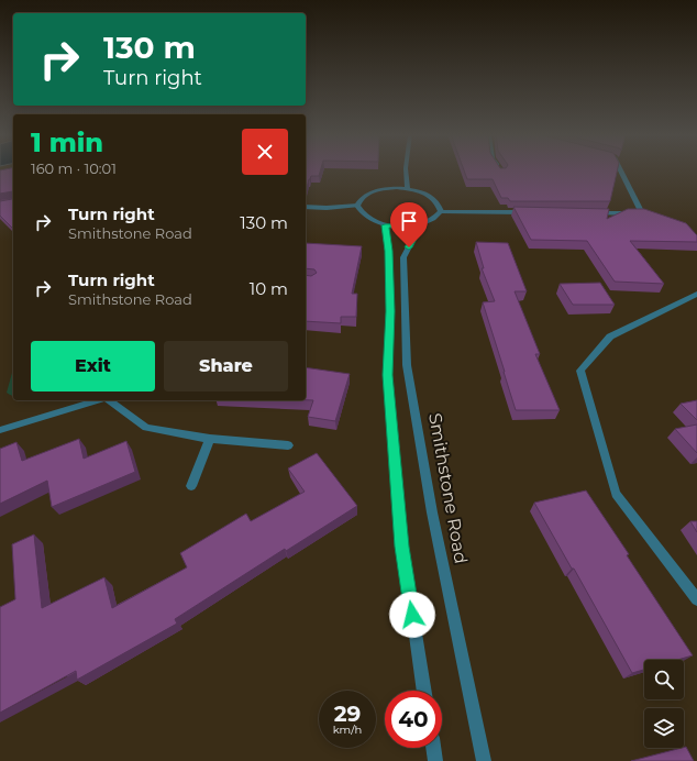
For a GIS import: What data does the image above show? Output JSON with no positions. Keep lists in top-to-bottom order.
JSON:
{
  "streets": {
    "street": ["Smithstone Road"]
  },
  "page": {
    "turn": ["130 m", "Turn right"],
    "heading": ["1 min", "160 m · 10:01"],
    "list": [
      {
        "name": "Turn right",
        "note": "Smithstone Road",
        "value": "130 m"
      },
      {
        "name": "Turn right",
        "note": "Smithstone Road",
        "value": "10 m"
      }
    ],
    "buttons": ["Exit", "Share"],
    "speed": "29 km/h",
    "limit": "40"
  }
}
